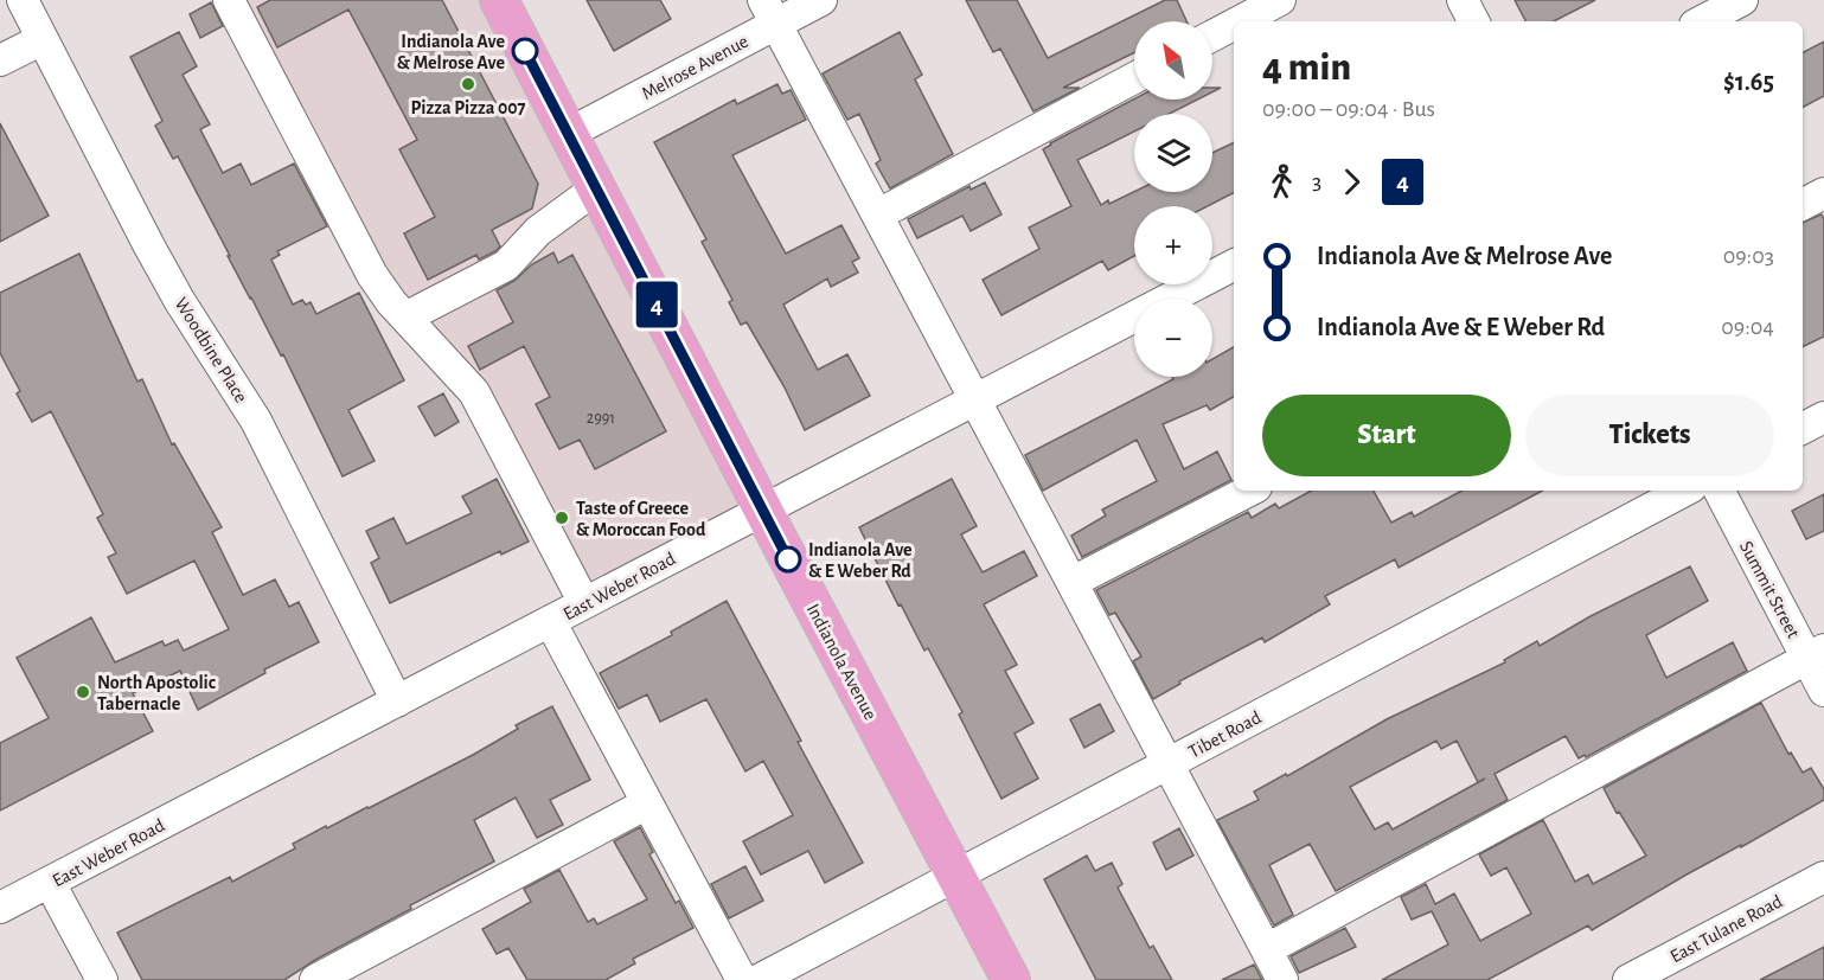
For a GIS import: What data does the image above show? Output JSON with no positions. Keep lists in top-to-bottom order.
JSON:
{
  "streets": {
    "main road": ["Indianola Avenue"],
    "street": [
      "Melrose Avenue",
      "Woodbine Place",
      "East Weber Road",
      "Summit Street",
      "Tibet Road",
      "East Tulane Road"
    ]
  },
  "crossings": [
    ["Melrose Avenue", "Indianola Avenue"],
    ["Woodbine Place", "East Weber Road"],
    ["East Weber Road", "Indianola Avenue"],
    ["Indianola Avenue", "Tibet Road"]
  ],
  "places": [
    "Indianola Ave & Melrose Ave",
    "Pizza Pizza 007",
    "Taste of Greece & Moroccan Food",
    "Indianola Ave & E Weber Rd",
    "North Apostolic Tabernacle"
  ],
  "lines": ["bus line 4"],
  "house_numbers": ["2991"],
  "north": "top left",
  "page": {
    "on_map": "4",
    "map_buttons": ["+", "−"],
    "heading": ["4 min", "09:00 – 09:04 · Bus", "$1.65"],
    "legs": ["3", "4"],
    "list": [
      {
        "name": "Indianola Ave & Melrose Ave",
        "value": "09:03"
      },
      {
        "name": "Indianola Ave & E Weber Rd",
        "value": "09:04"
      }
    ],
    "buttons": ["Start", "Tickets"]
  }
}
